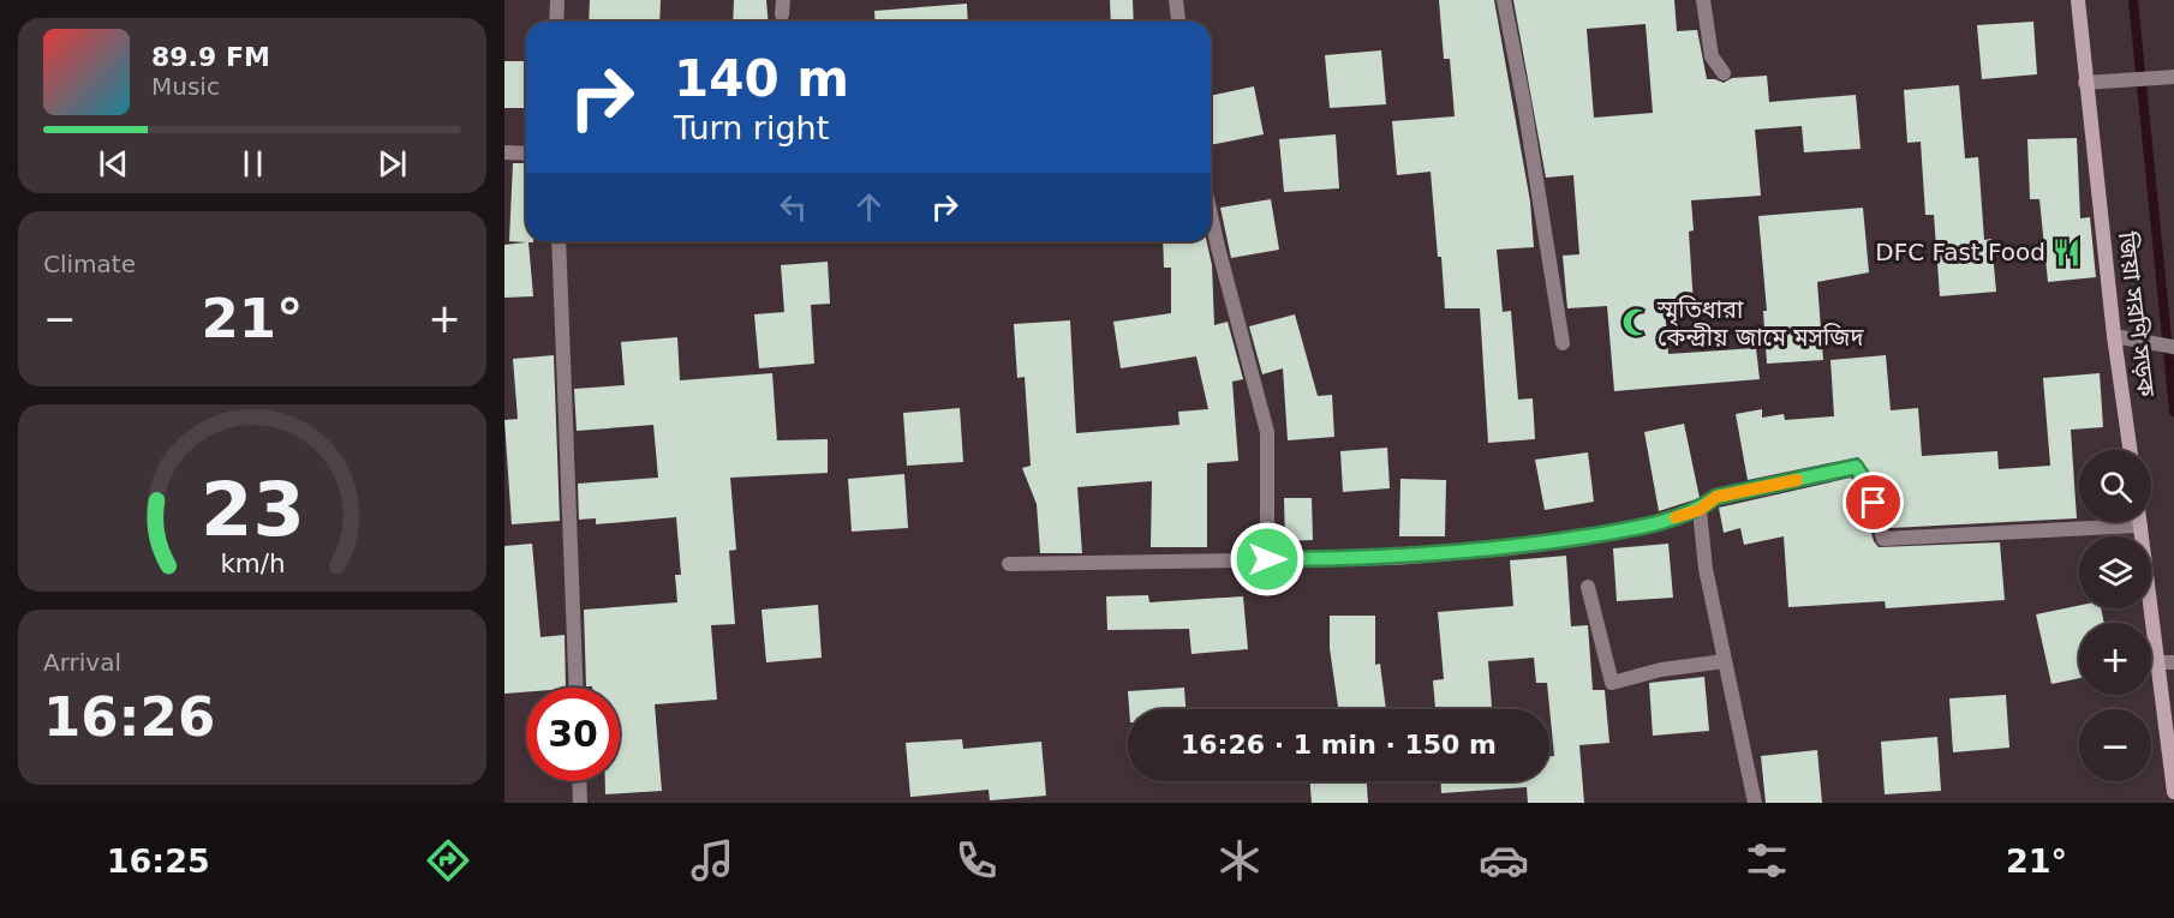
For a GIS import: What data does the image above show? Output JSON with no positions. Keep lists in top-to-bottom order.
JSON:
{
  "streets": {
    "main road": ["জিয়া সরণি সড়ক"]
  },
  "places": {
    "restaurant": ["DFC Fast Food"],
    "mosque": ["স্মৃতিধারা কেন্দ্রীয় জামে মসজিদ"]
  },
  "page": {
    "turn": ["140 m", "Turn right"],
    "song": ["89.9 FM", "Music"],
    "tile": [
      "Climate",
      ["Arrival", "16:26"]
    ],
    "heat": ["−", "21°", "+"],
    "map_buttons": ["+", "−"],
    "limit": "30",
    "trip": "16:26 · 1 min · 150 m",
    "tabs": ["16:25", "21°"],
    "gauge": ["23", "km/h"]
  }
}
